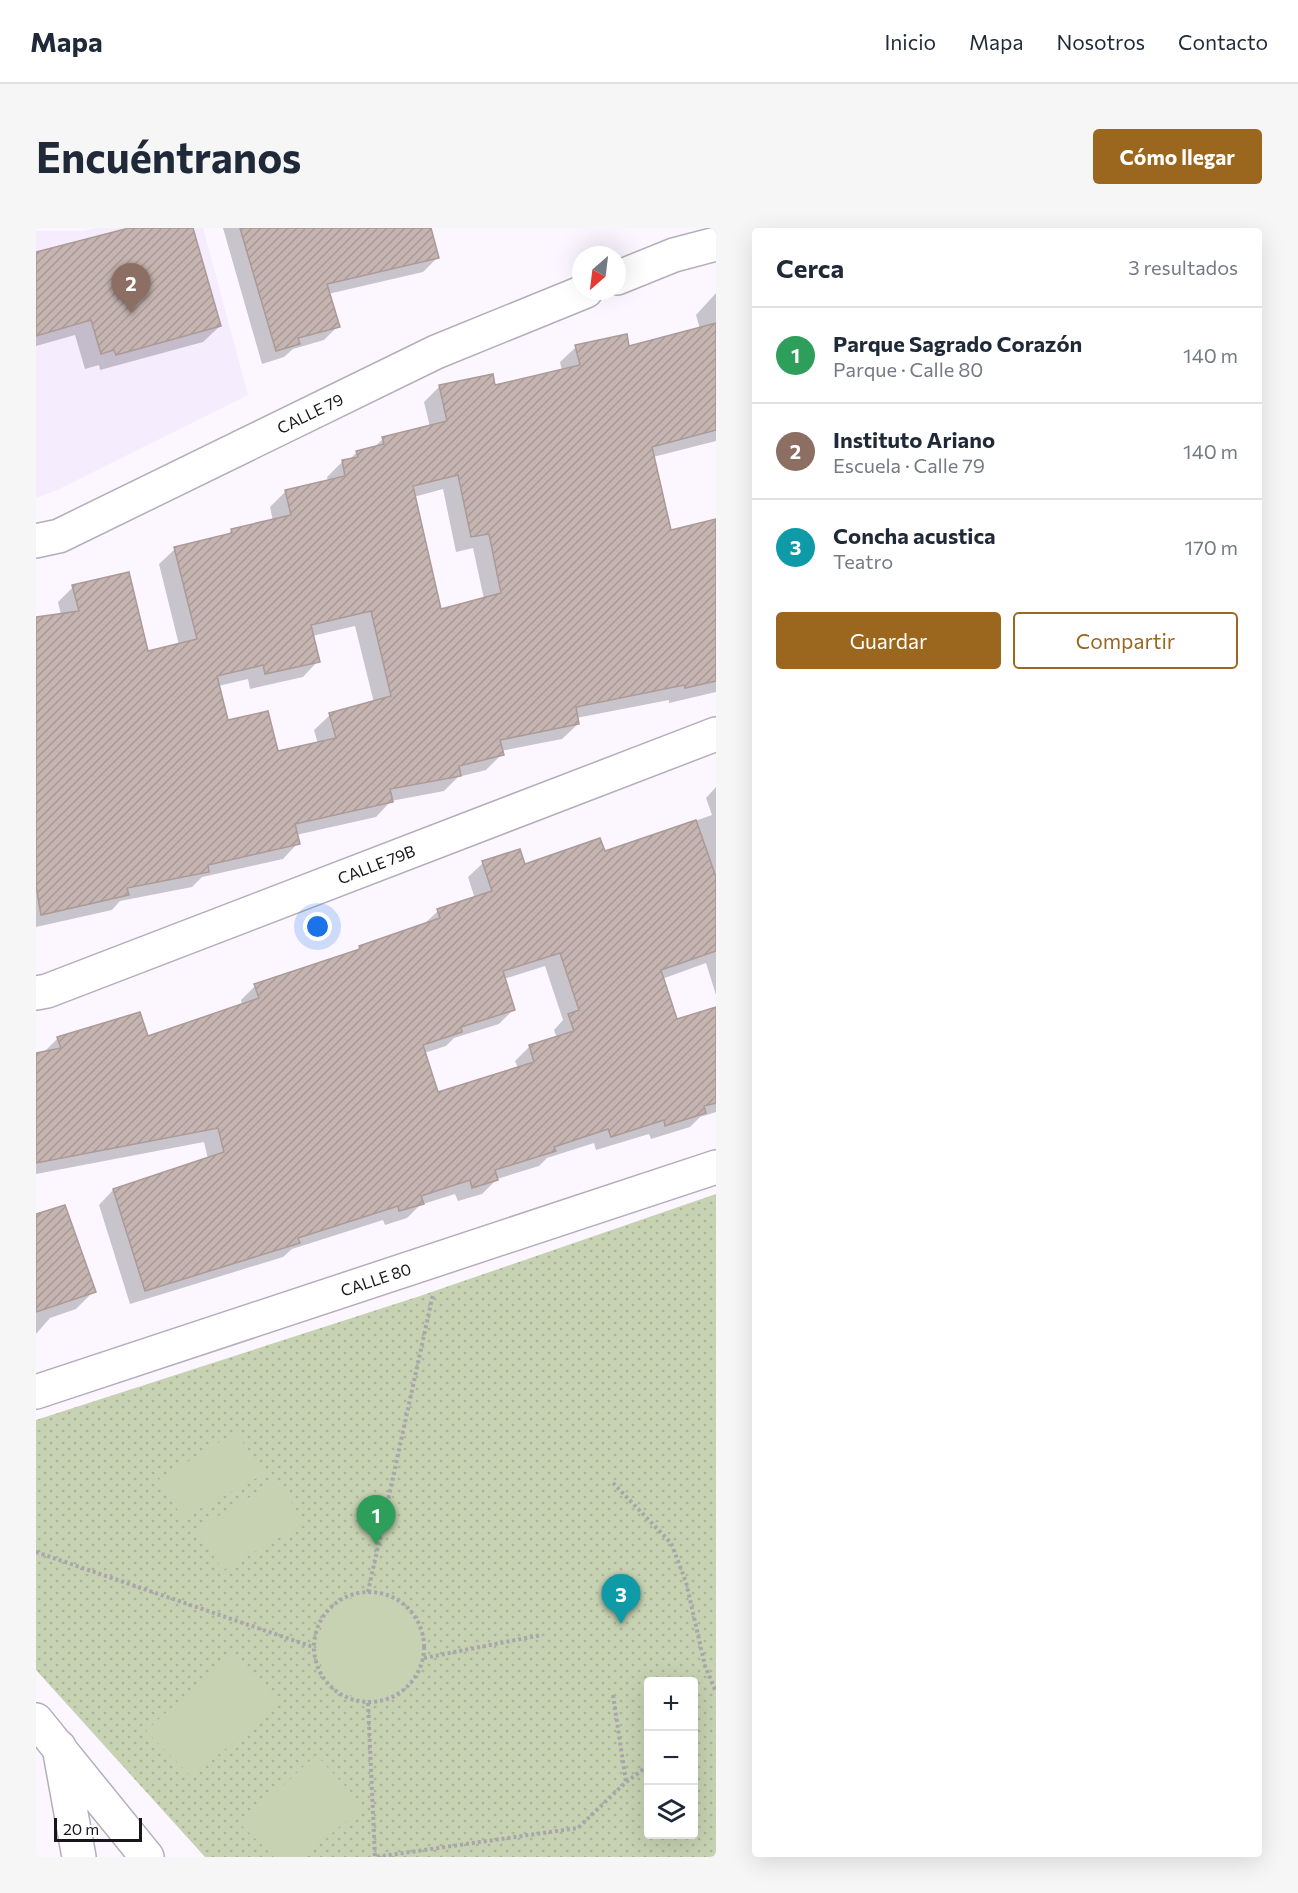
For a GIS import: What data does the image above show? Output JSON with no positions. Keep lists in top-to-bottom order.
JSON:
{
  "streets": {
    "street": ["CALLE 79", "CALLE 79B", "CALLE 80"]
  },
  "scale_bar": "20 m",
  "north": "bottom left",
  "page": {
    "header": "Mapa",
    "nav": [
      "Inicio",
      "Mapa",
      "Nosotros",
      "Contacto"
    ],
    "buttons": [
      "Cómo llegar",
      ["Guardar", "Compartir"]
    ],
    "title": "Encuéntranos",
    "heading": ["Cerca", "3 resultados"],
    "pins": ["2", "1", "3"],
    "list": [
      {
        "mark": "1",
        "name": "Parque Sagrado Corazón",
        "note": "Parque · Calle 80",
        "value": "140 m"
      },
      {
        "mark": "2",
        "name": "Instituto Ariano",
        "note": "Escuela · Calle 79",
        "value": "140 m"
      },
      {
        "mark": "3",
        "name": "Concha acustica",
        "note": "Teatro",
        "value": "170 m"
      }
    ],
    "map_buttons": ["+", "−"],
    "scale": "20 m"
  }
}
